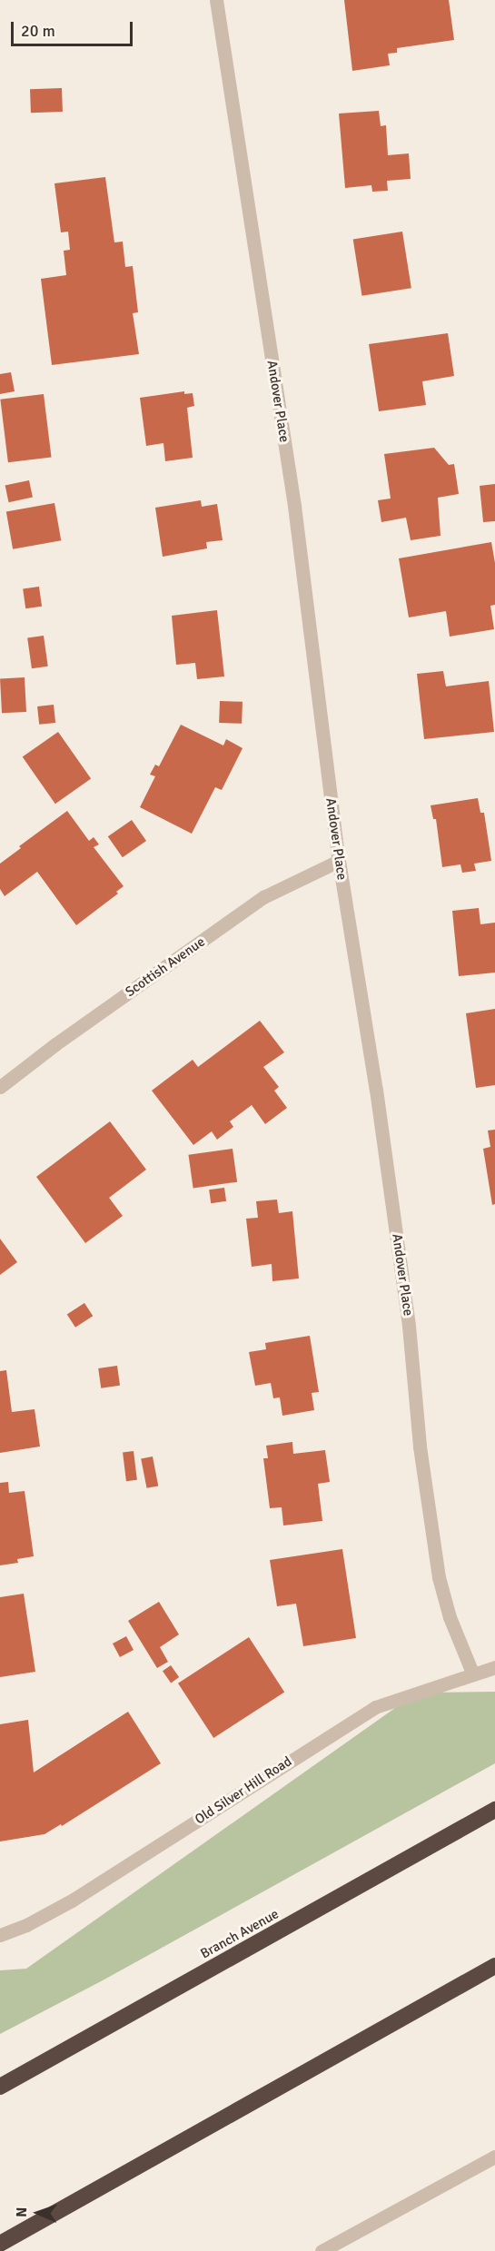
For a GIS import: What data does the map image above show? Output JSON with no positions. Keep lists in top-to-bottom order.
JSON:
{
  "streets": {
    "highway": ["Branch Avenue"],
    "street": ["Andover Place", "Scottish Avenue", "Old Silver Hill Road"]
  },
  "crossings": [
    ["Andover Place", "Scottish Avenue"],
    ["Andover Place", "Old Silver Hill Road"]
  ],
  "scale_bar": "20 m",
  "north": "left"
}
